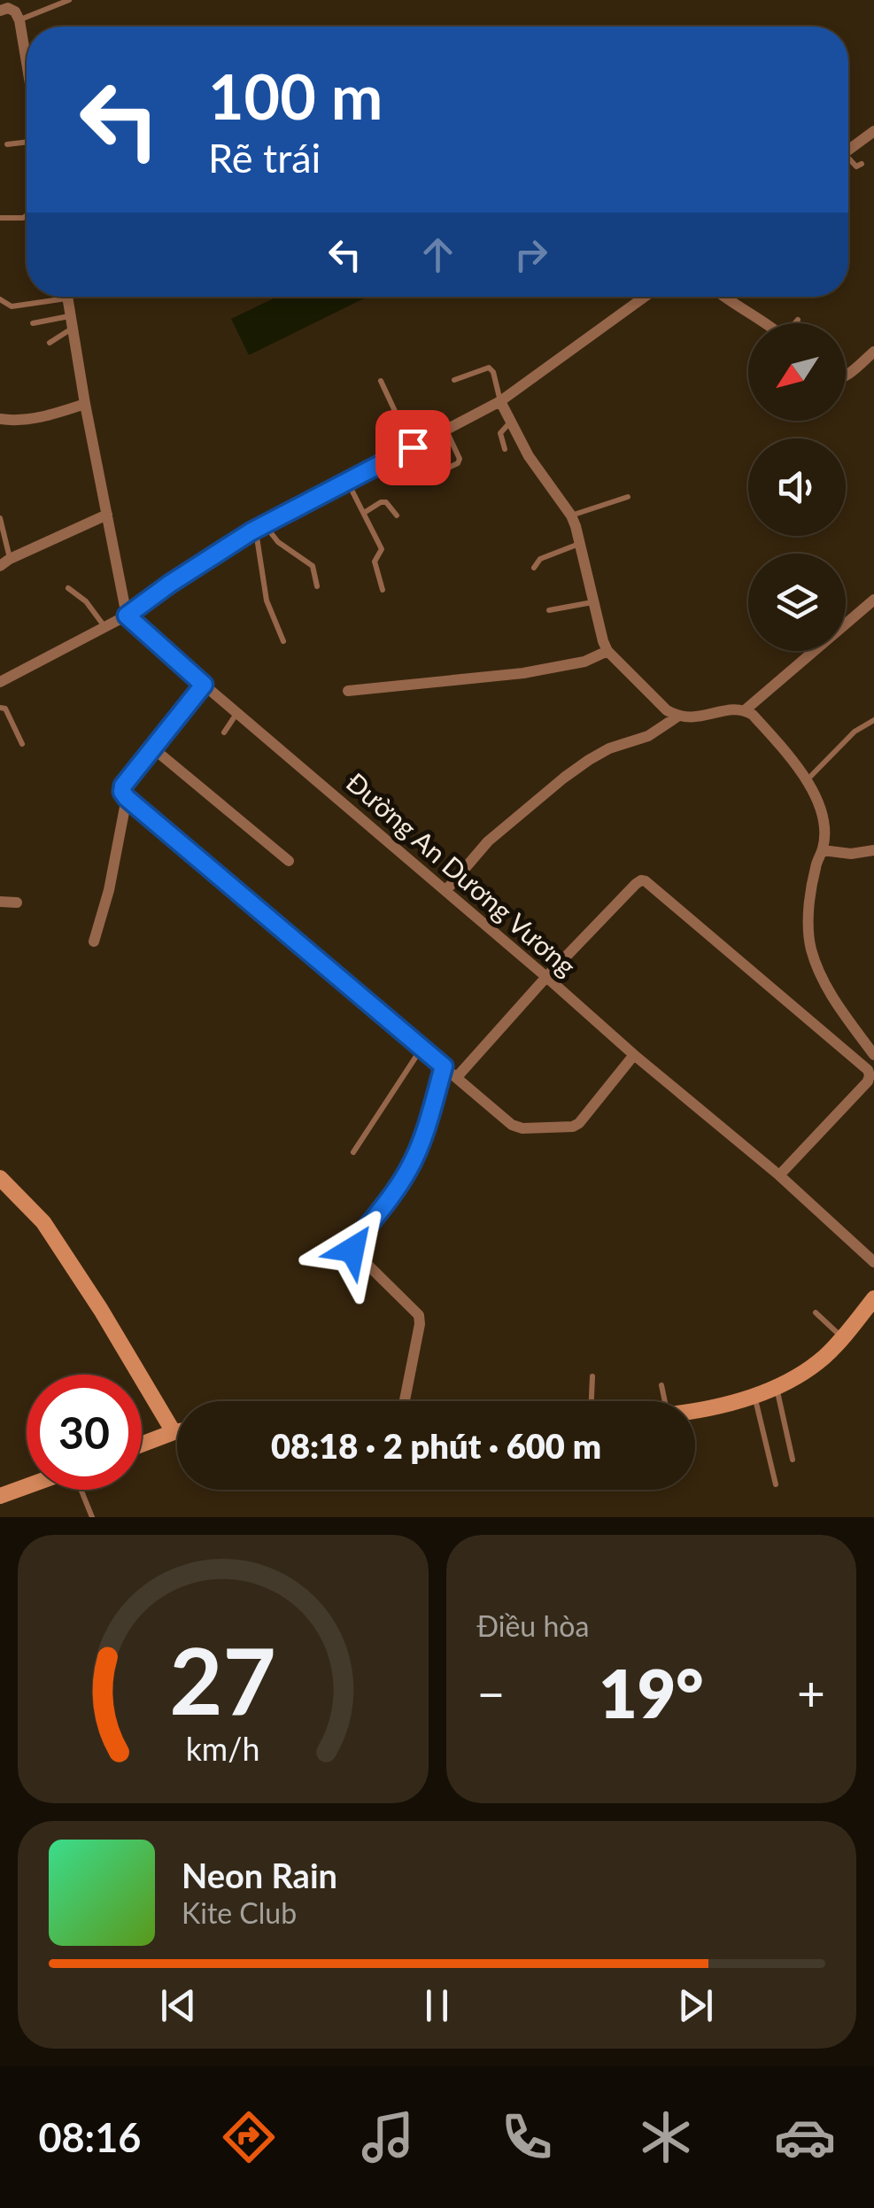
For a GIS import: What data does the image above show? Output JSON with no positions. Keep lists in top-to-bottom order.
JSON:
{
  "streets": {
    "street": ["Đường An Dương Vương"]
  },
  "north": "bottom left",
  "page": {
    "turn": ["100 m", "Rẽ trái"],
    "limit": "30",
    "trip": "08:18 · 2 phút · 600 m",
    "tile": "Điều hòa",
    "heat": ["−", "19°", "+"],
    "song": ["Neon Rain", "Kite Club"],
    "tabs": "08:16",
    "gauge": ["27", "km/h"]
  }
}
